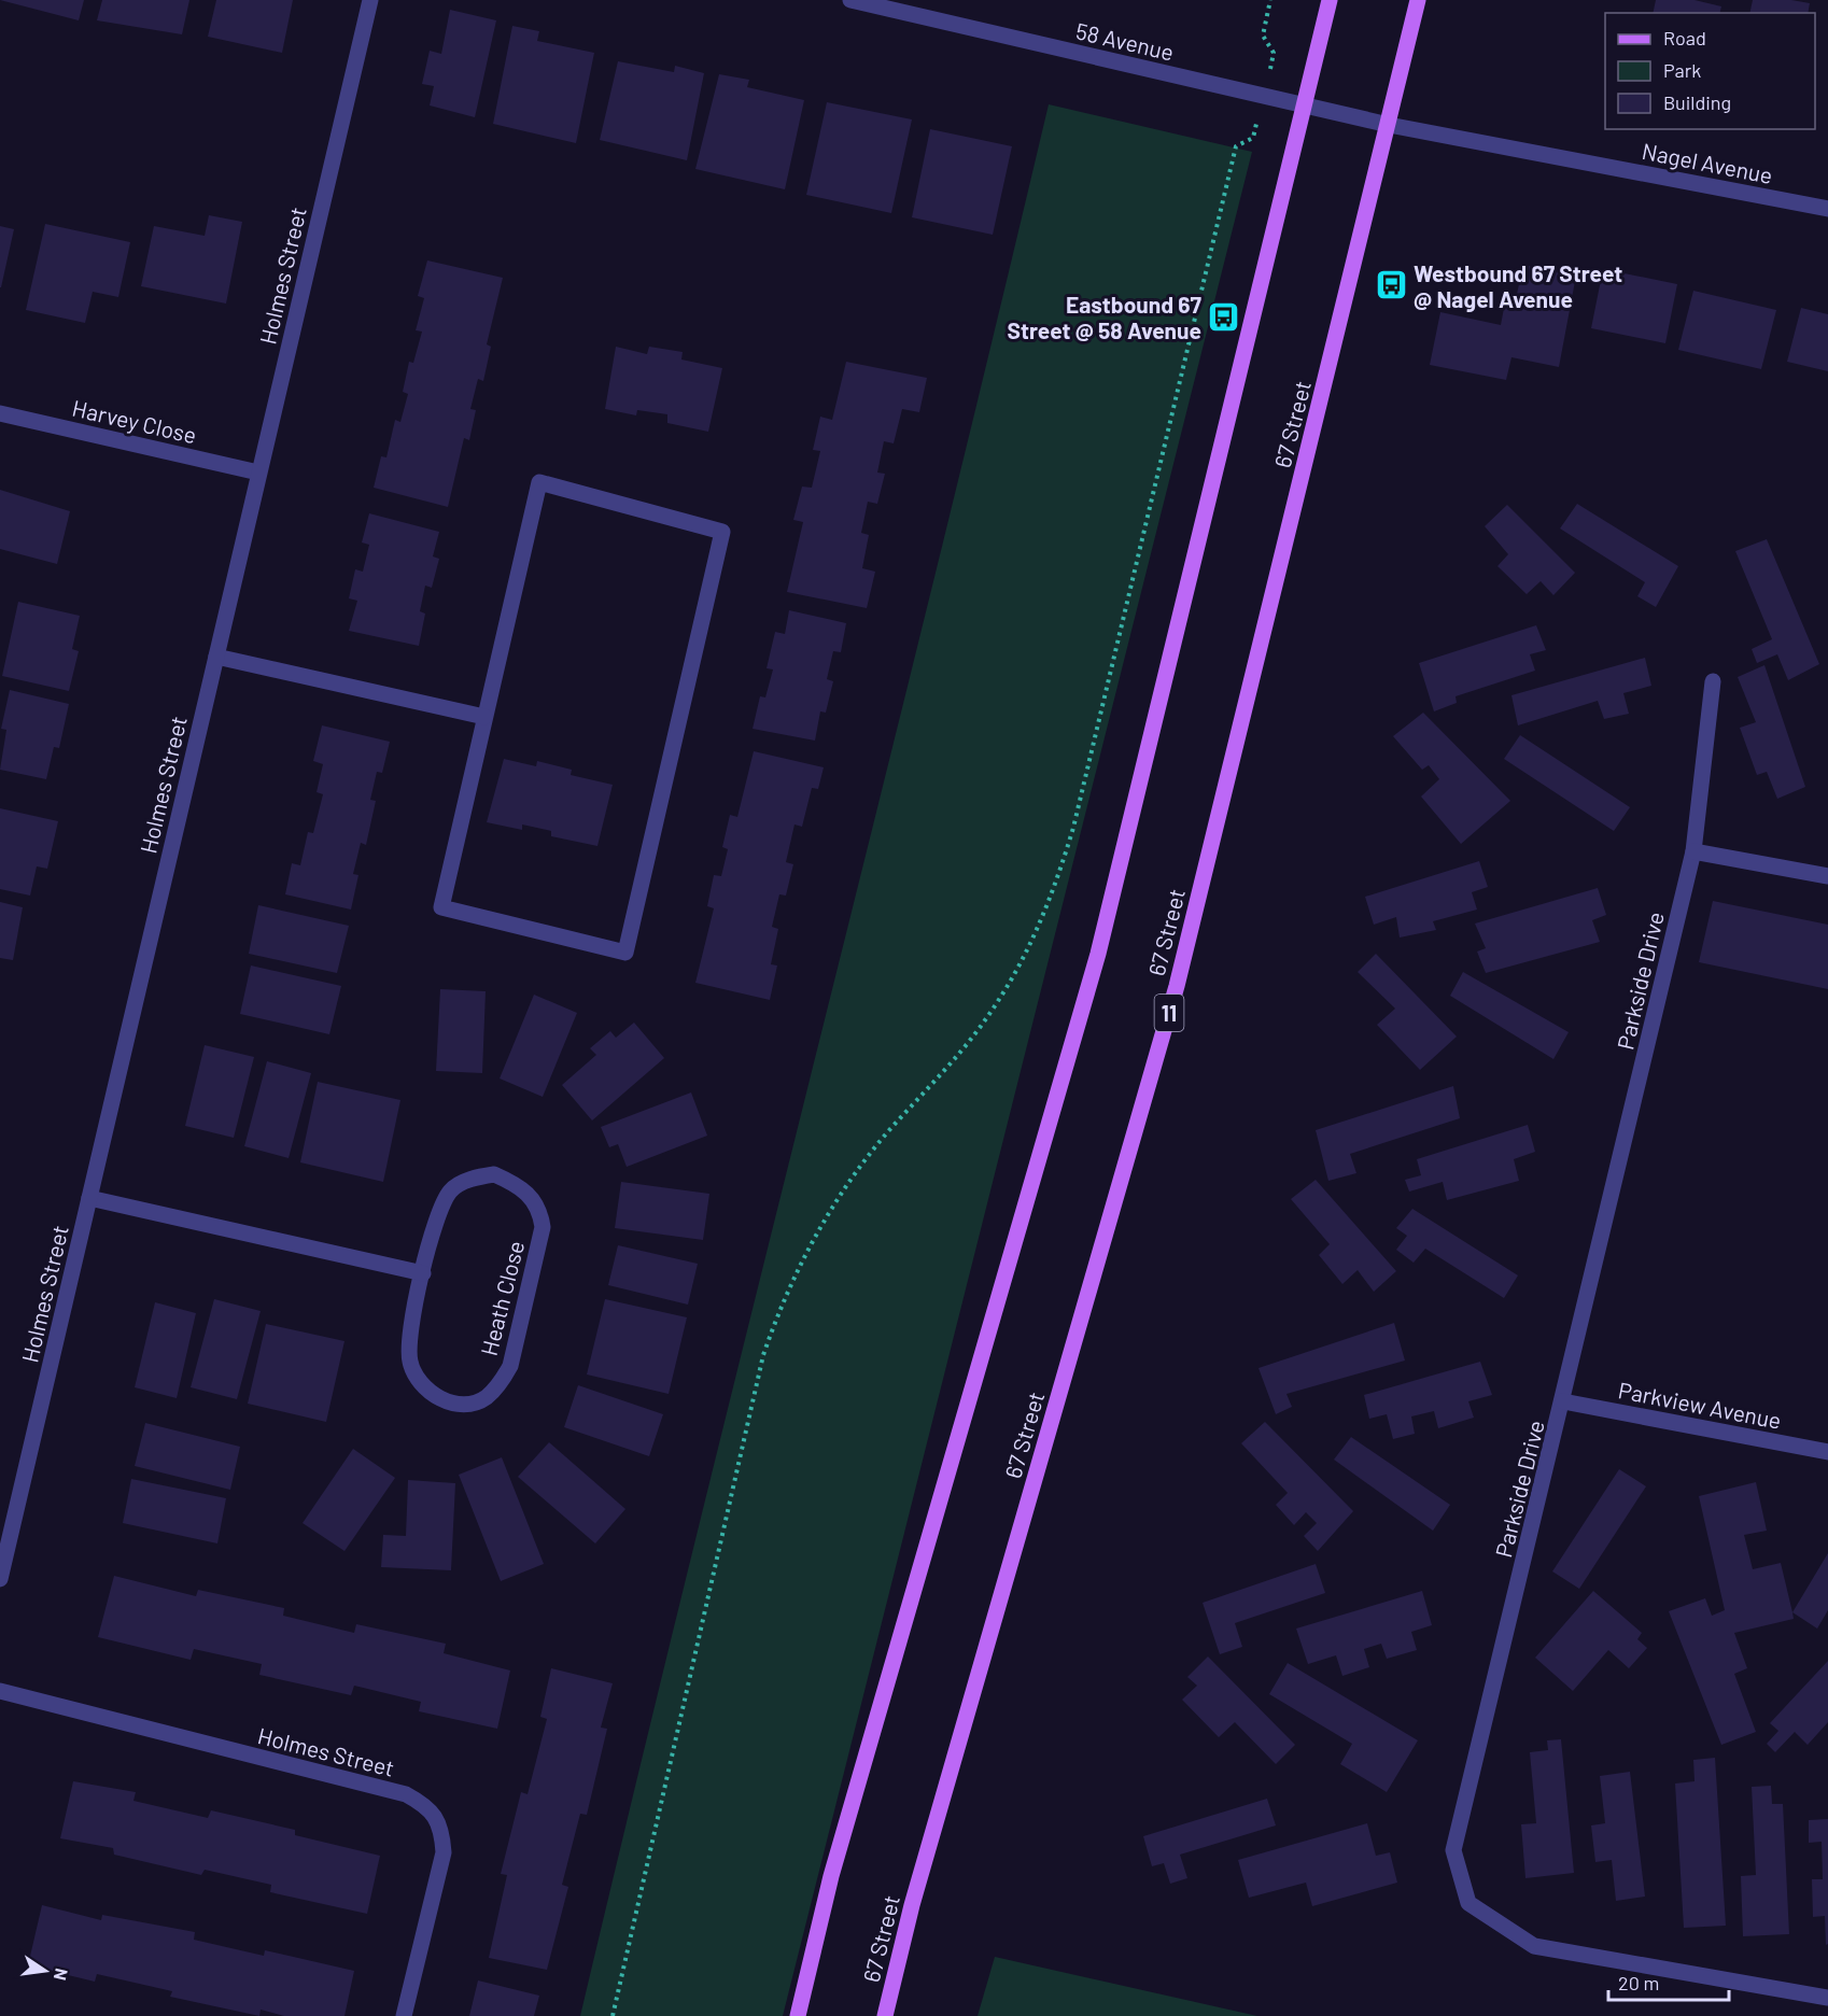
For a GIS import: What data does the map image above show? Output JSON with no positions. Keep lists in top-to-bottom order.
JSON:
{
  "streets": {
    "main road": ["67 Street", "11"],
    "street": [
      "58 Avenue",
      "Nagel Avenue",
      "Holmes Street",
      "Harvey Close",
      "Parkside Drive",
      "Heath Close",
      "Parkview Avenue"
    ]
  },
  "crossings": [
    ["58 Avenue", "Nagel Avenue"],
    ["58 Avenue", "67 Street"],
    ["Nagel Avenue", "67 Street"],
    ["Holmes Street", "Harvey Close"],
    ["Parkside Drive", "Parkview Avenue"]
  ],
  "places": {
    "bus stop": ["Westbound 67 Street @ Nagel Avenue", "Eastbound 67 Street @ 58 Avenue"]
  },
  "legend": ["Road", "Park", "Building"],
  "scale_bar": "20 m",
  "north": "right"
}
